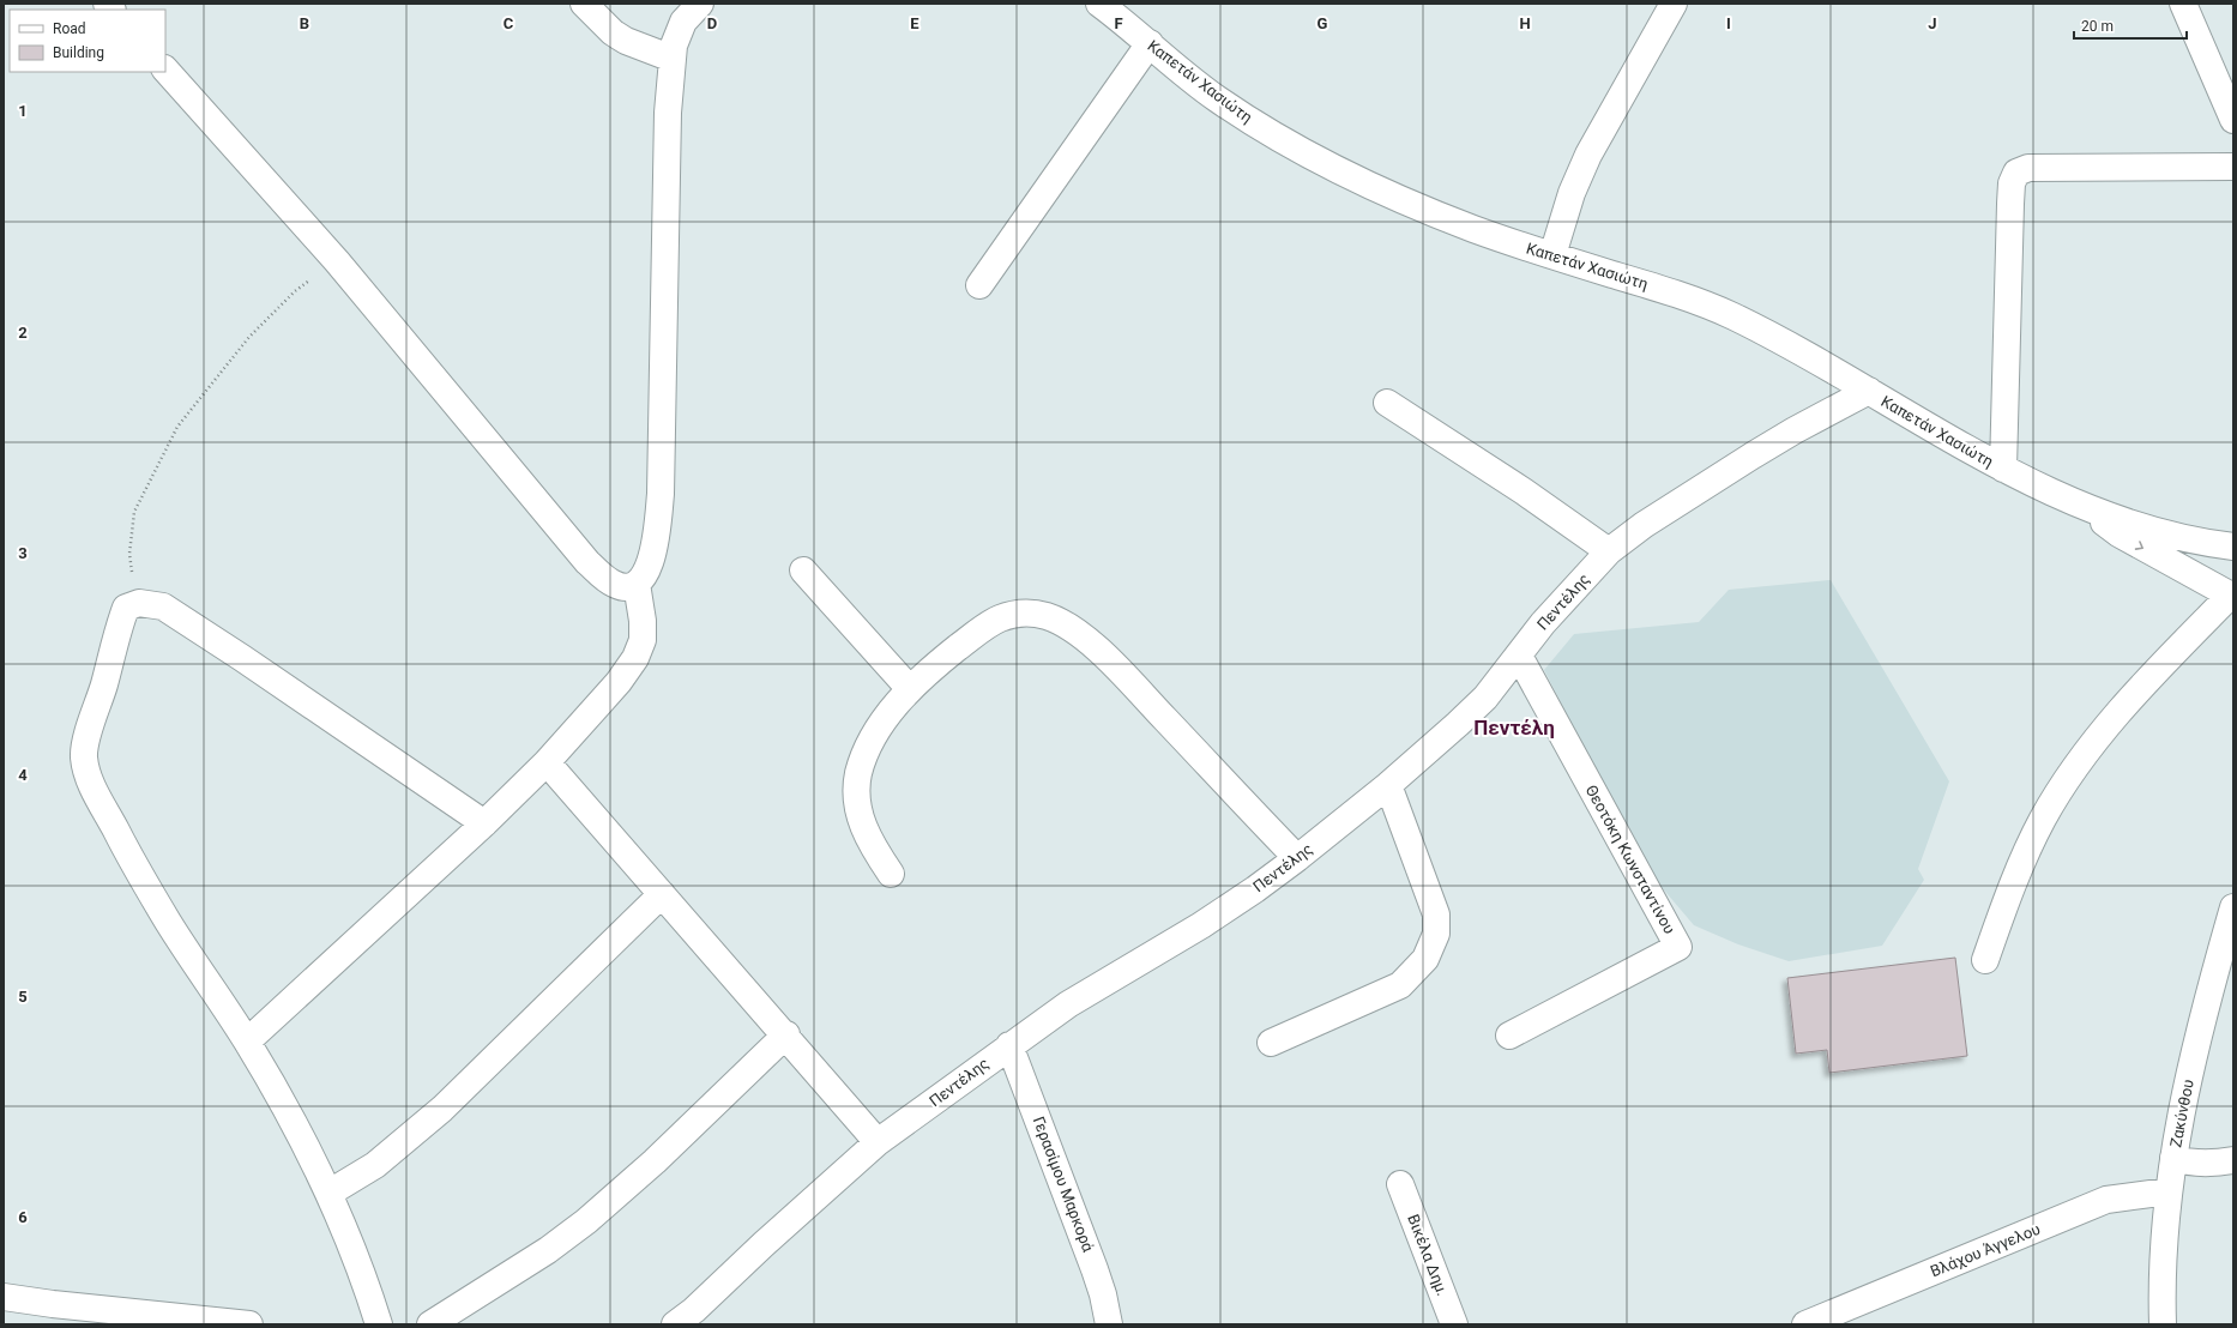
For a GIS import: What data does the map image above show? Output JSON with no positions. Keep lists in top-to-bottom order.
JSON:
{
  "streets": {
    "street": [
      "Καπετάν Χασιώτη",
      "Πεντέλης",
      "Θεοτόκη Κωνσταντίνου",
      "Ζακύνθου",
      "Γερασίμου Μαρκορά",
      "Βλάχου Άγγελου",
      "Βικέλα Δημ."
    ]
  },
  "crossings": [
    ["Καπετάν Χασιώτη", "Πεντέλης"],
    ["Πεντέλης", "Θεοτόκη Κωνσταντίνου"],
    ["Πεντέλης", "Γερασίμου Μαρκορά"],
    ["Ζακύνθου", "Βλάχου Άγγελου"]
  ],
  "districts": ["Πεντέλη"],
  "legend": ["Road", "Building"],
  "scale_bar": "20 m",
  "grid": {
    "columns": [
      "B",
      "C",
      "D",
      "E",
      "F",
      "G",
      "H",
      "I",
      "J"
    ],
    "rows": [
      "1",
      "2",
      "3",
      "4",
      "5",
      "6"
    ]
  }
}
